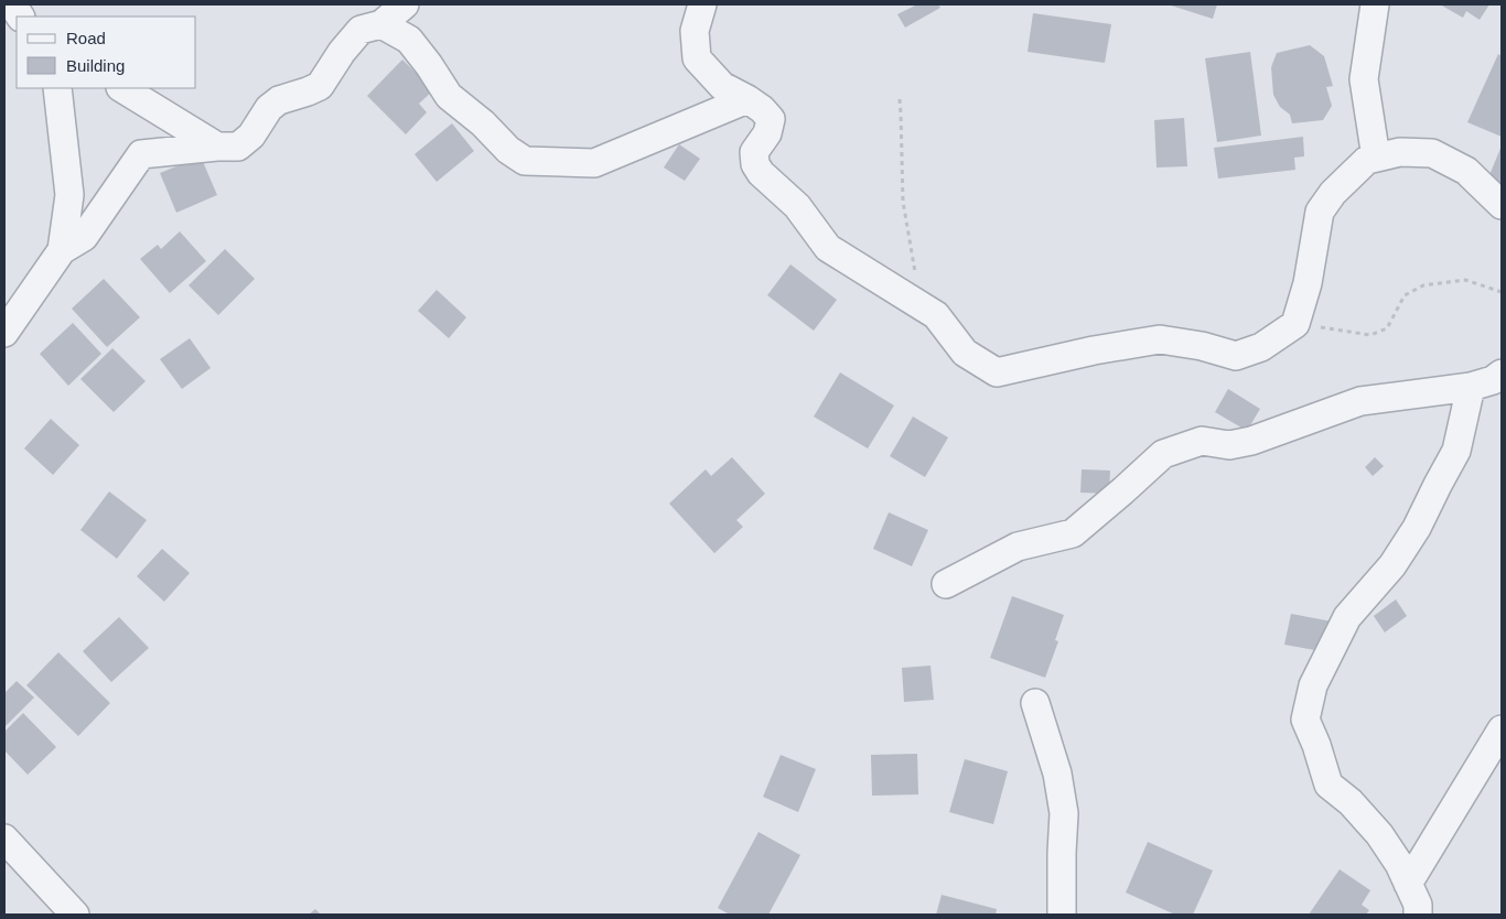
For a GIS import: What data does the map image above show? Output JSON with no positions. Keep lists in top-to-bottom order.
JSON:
{
  "legend": ["Road", "Building"]
}
